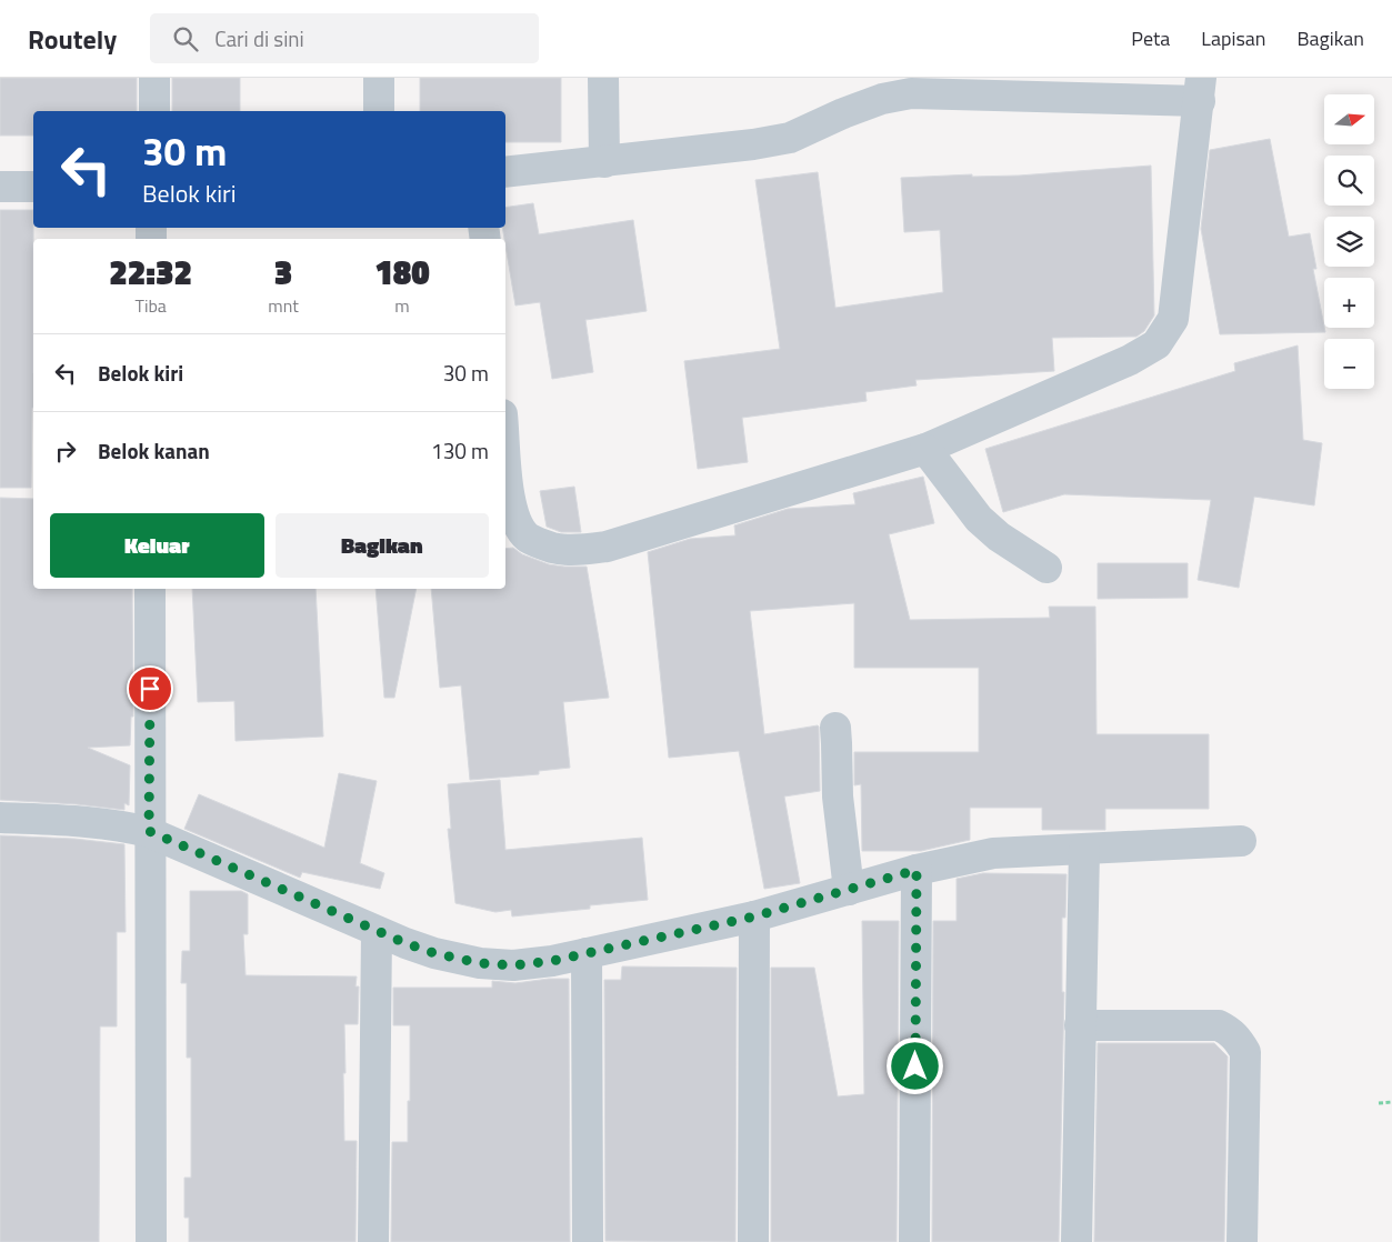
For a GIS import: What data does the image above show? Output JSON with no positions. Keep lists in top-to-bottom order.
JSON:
{
  "north": "right",
  "page": {
    "header": "Routely",
    "search": "Cari di sini",
    "nav": ["Peta", "Lapisan", "Bagikan"],
    "map_buttons": ["+", "−"],
    "turn": ["30 m", "Belok kiri"],
    "eta": [
      "22:32",
      "Tiba",
      "3",
      "mnt",
      "180",
      "m"
    ],
    "list": [
      {
        "name": "Belok kiri",
        "value": "30 m"
      },
      {
        "name": "Belok kanan",
        "value": "130 m"
      }
    ],
    "buttons": ["Keluar", "Bagikan"]
  }
}
